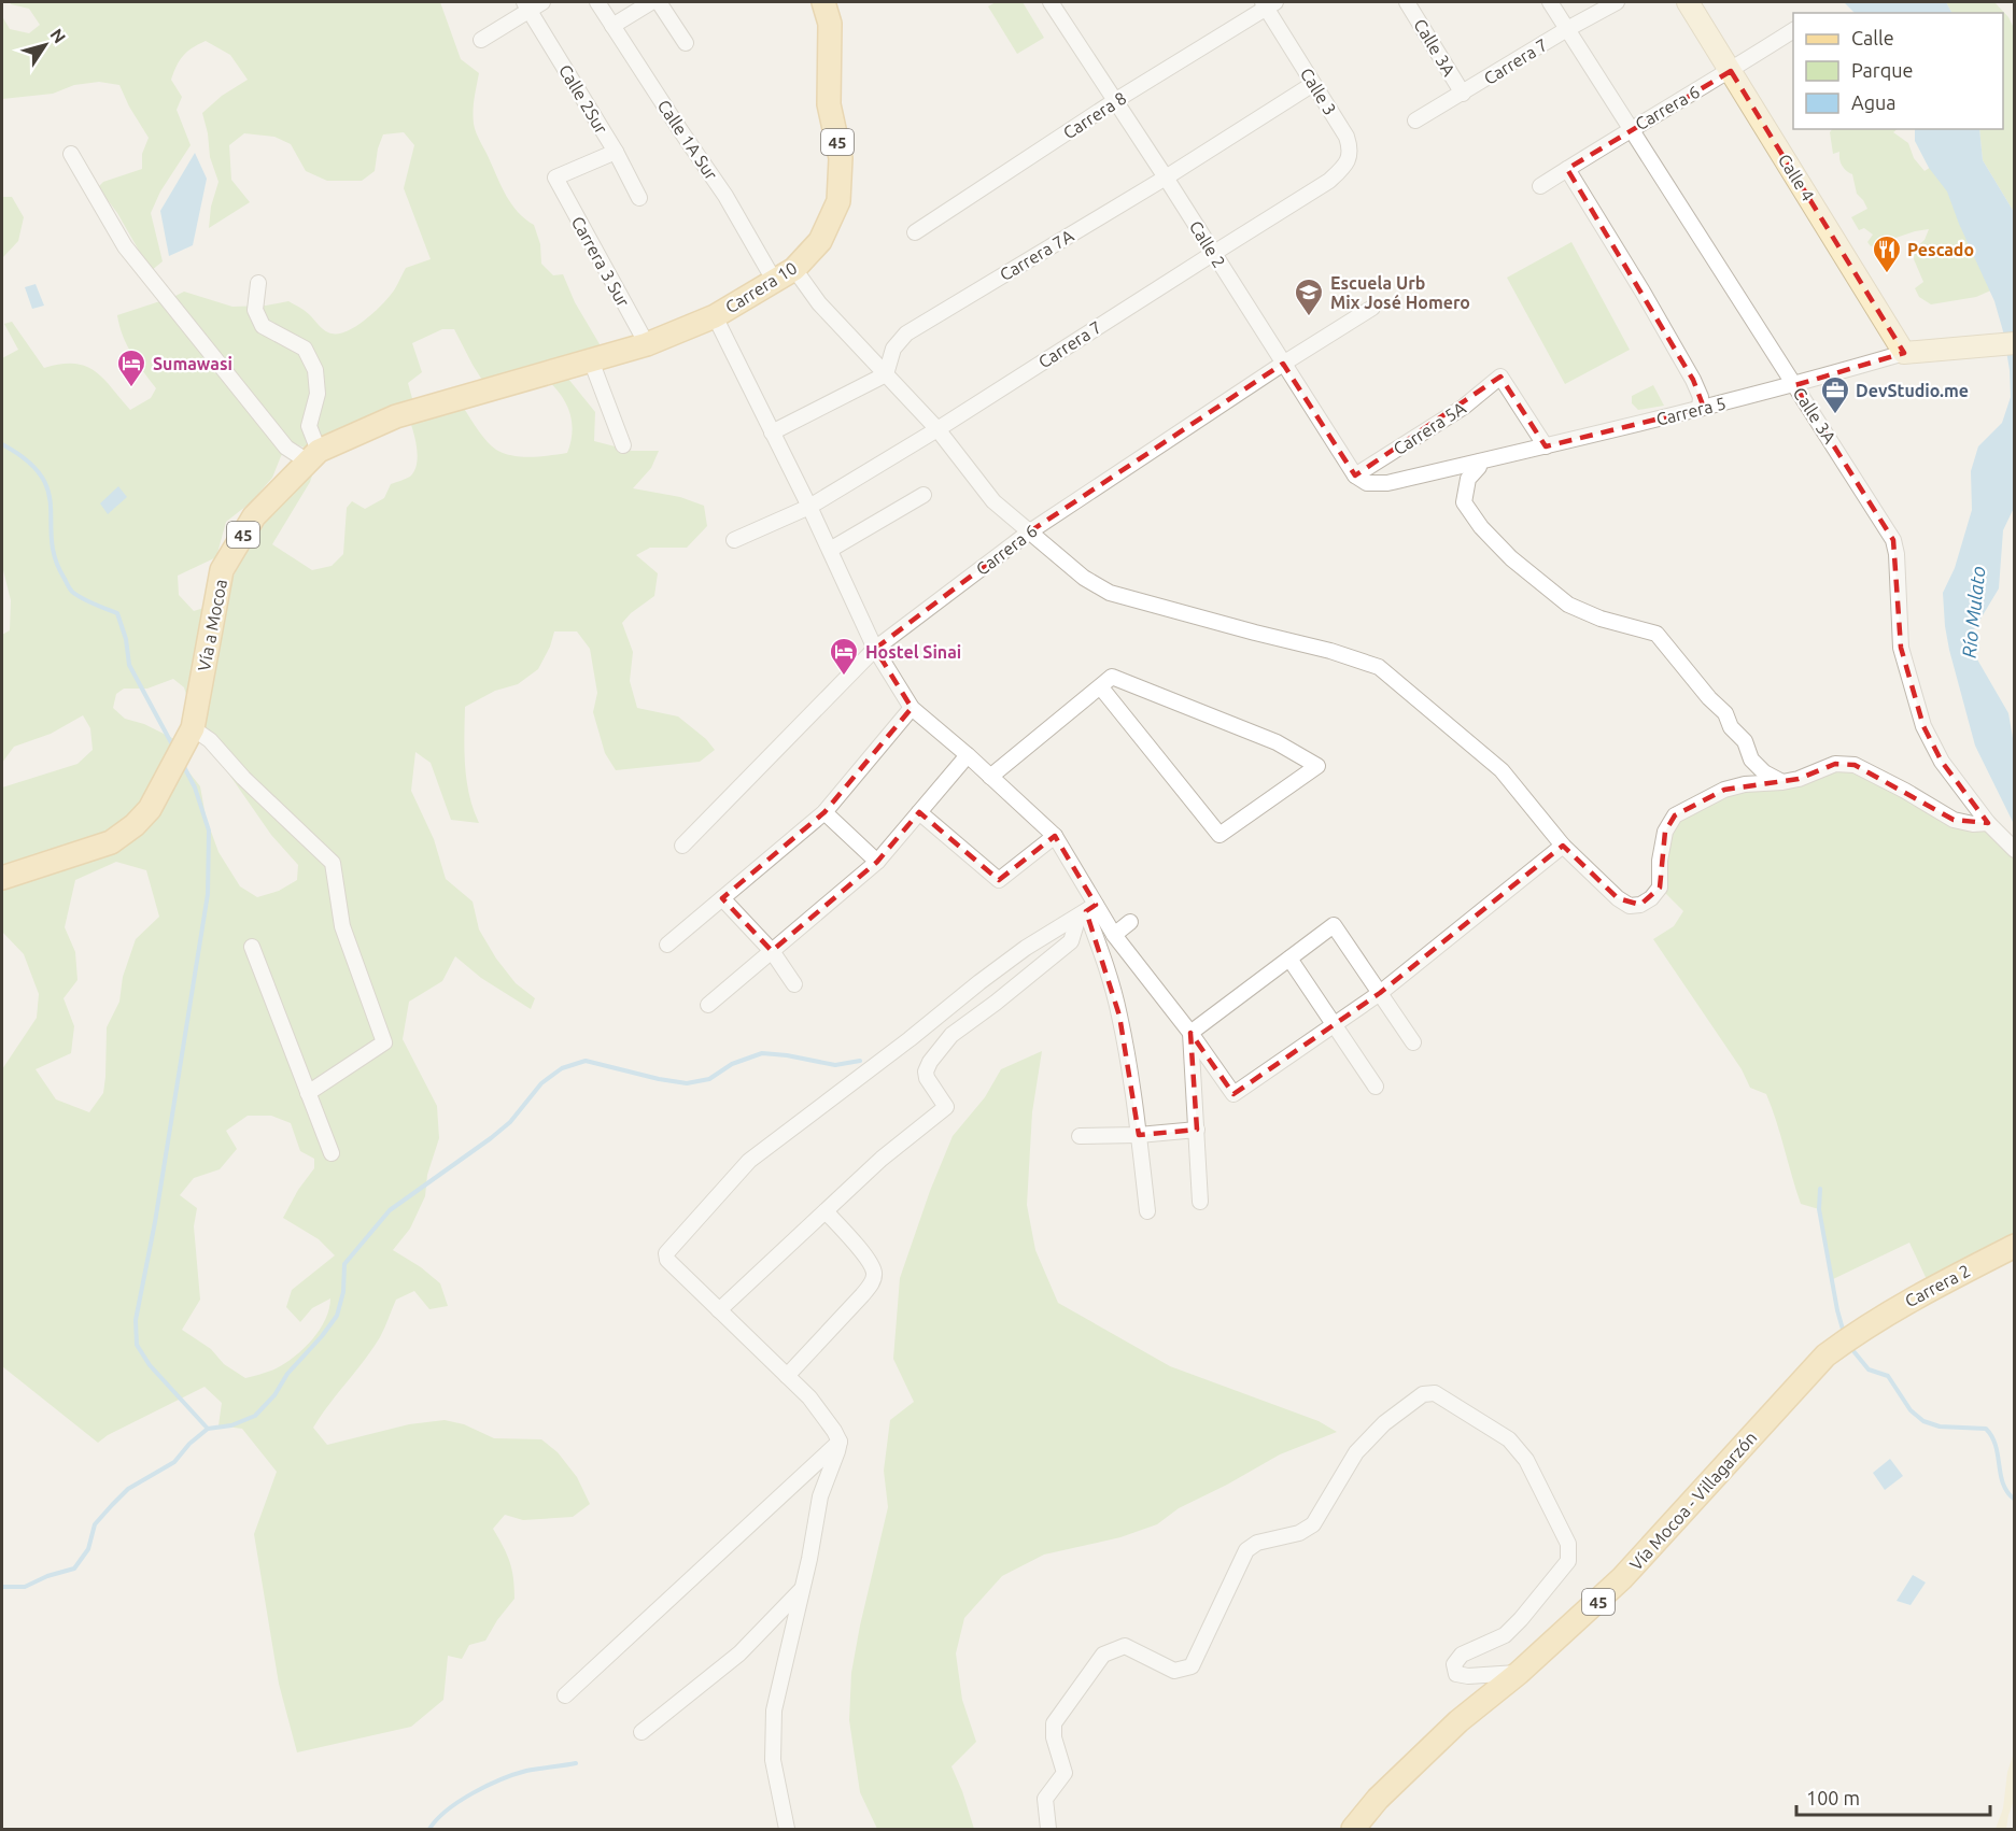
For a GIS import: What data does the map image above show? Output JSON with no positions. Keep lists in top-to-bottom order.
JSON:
{
  "streets": {
    "main road": [
      "45",
      "Calle 4",
      "Carrera 10",
      "Carrera 5",
      "Vía a Mocoa",
      "Carrera 2",
      "Vía Mocoa - Villagarzón"
    ],
    "street": [
      "Calle 3A",
      "Carrera 7",
      "Calle 3",
      "Calle 2Sur",
      "Carrera 6",
      "Carrera 8",
      "Calle 1A Sur",
      "Calle 2",
      "Carrera 7A",
      "Carrera 3 Sur",
      "Carrera 5A"
    ]
  },
  "crossings": [
    ["Calle 3A", "Carrera 7"],
    ["Calle 3A", "Carrera 6"],
    ["Calle 3A", "Carrera 5"],
    ["Carrera 7", "Calle 3"],
    ["Carrera 7", "Calle 2"],
    ["Calle 3", "Carrera 8"],
    ["Calle 3", "Carrera 7A"],
    ["Calle 2Sur", "Carrera 3 Sur"],
    ["Carrera 6", "Calle 4"],
    ["Carrera 6", "Calle 2"],
    ["Carrera 8", "Calle 2"],
    ["Calle 1A Sur", "Carrera 10"],
    ["Calle 4", "Carrera 5"],
    ["Calle 2", "Carrera 7A"],
    ["Calle 2", "Carrera 5"],
    ["Calle 2", "Carrera 5A"],
    ["Carrera 3 Sur", "Carrera 10"],
    ["Carrera 3 Sur", "Vía a Mocoa"],
    ["Carrera 10", "Vía a Mocoa"],
    ["Carrera 5", "Carrera 5A"],
    ["Carrera 2", "Vía Mocoa - Villagarzón"]
  ],
  "water": ["Río Mulato"],
  "places": {
    "restaurant": ["Pescado"],
    "school or university": ["Escuela Urb Mix José Homero"],
    "hotel": ["Sumawasi", "Hostel Sinai"],
    "office": ["DevStudio.me"]
  },
  "legend": ["Calle", "Parque", "Agua"],
  "scale_bar": "100 m",
  "north": "top right"
}
